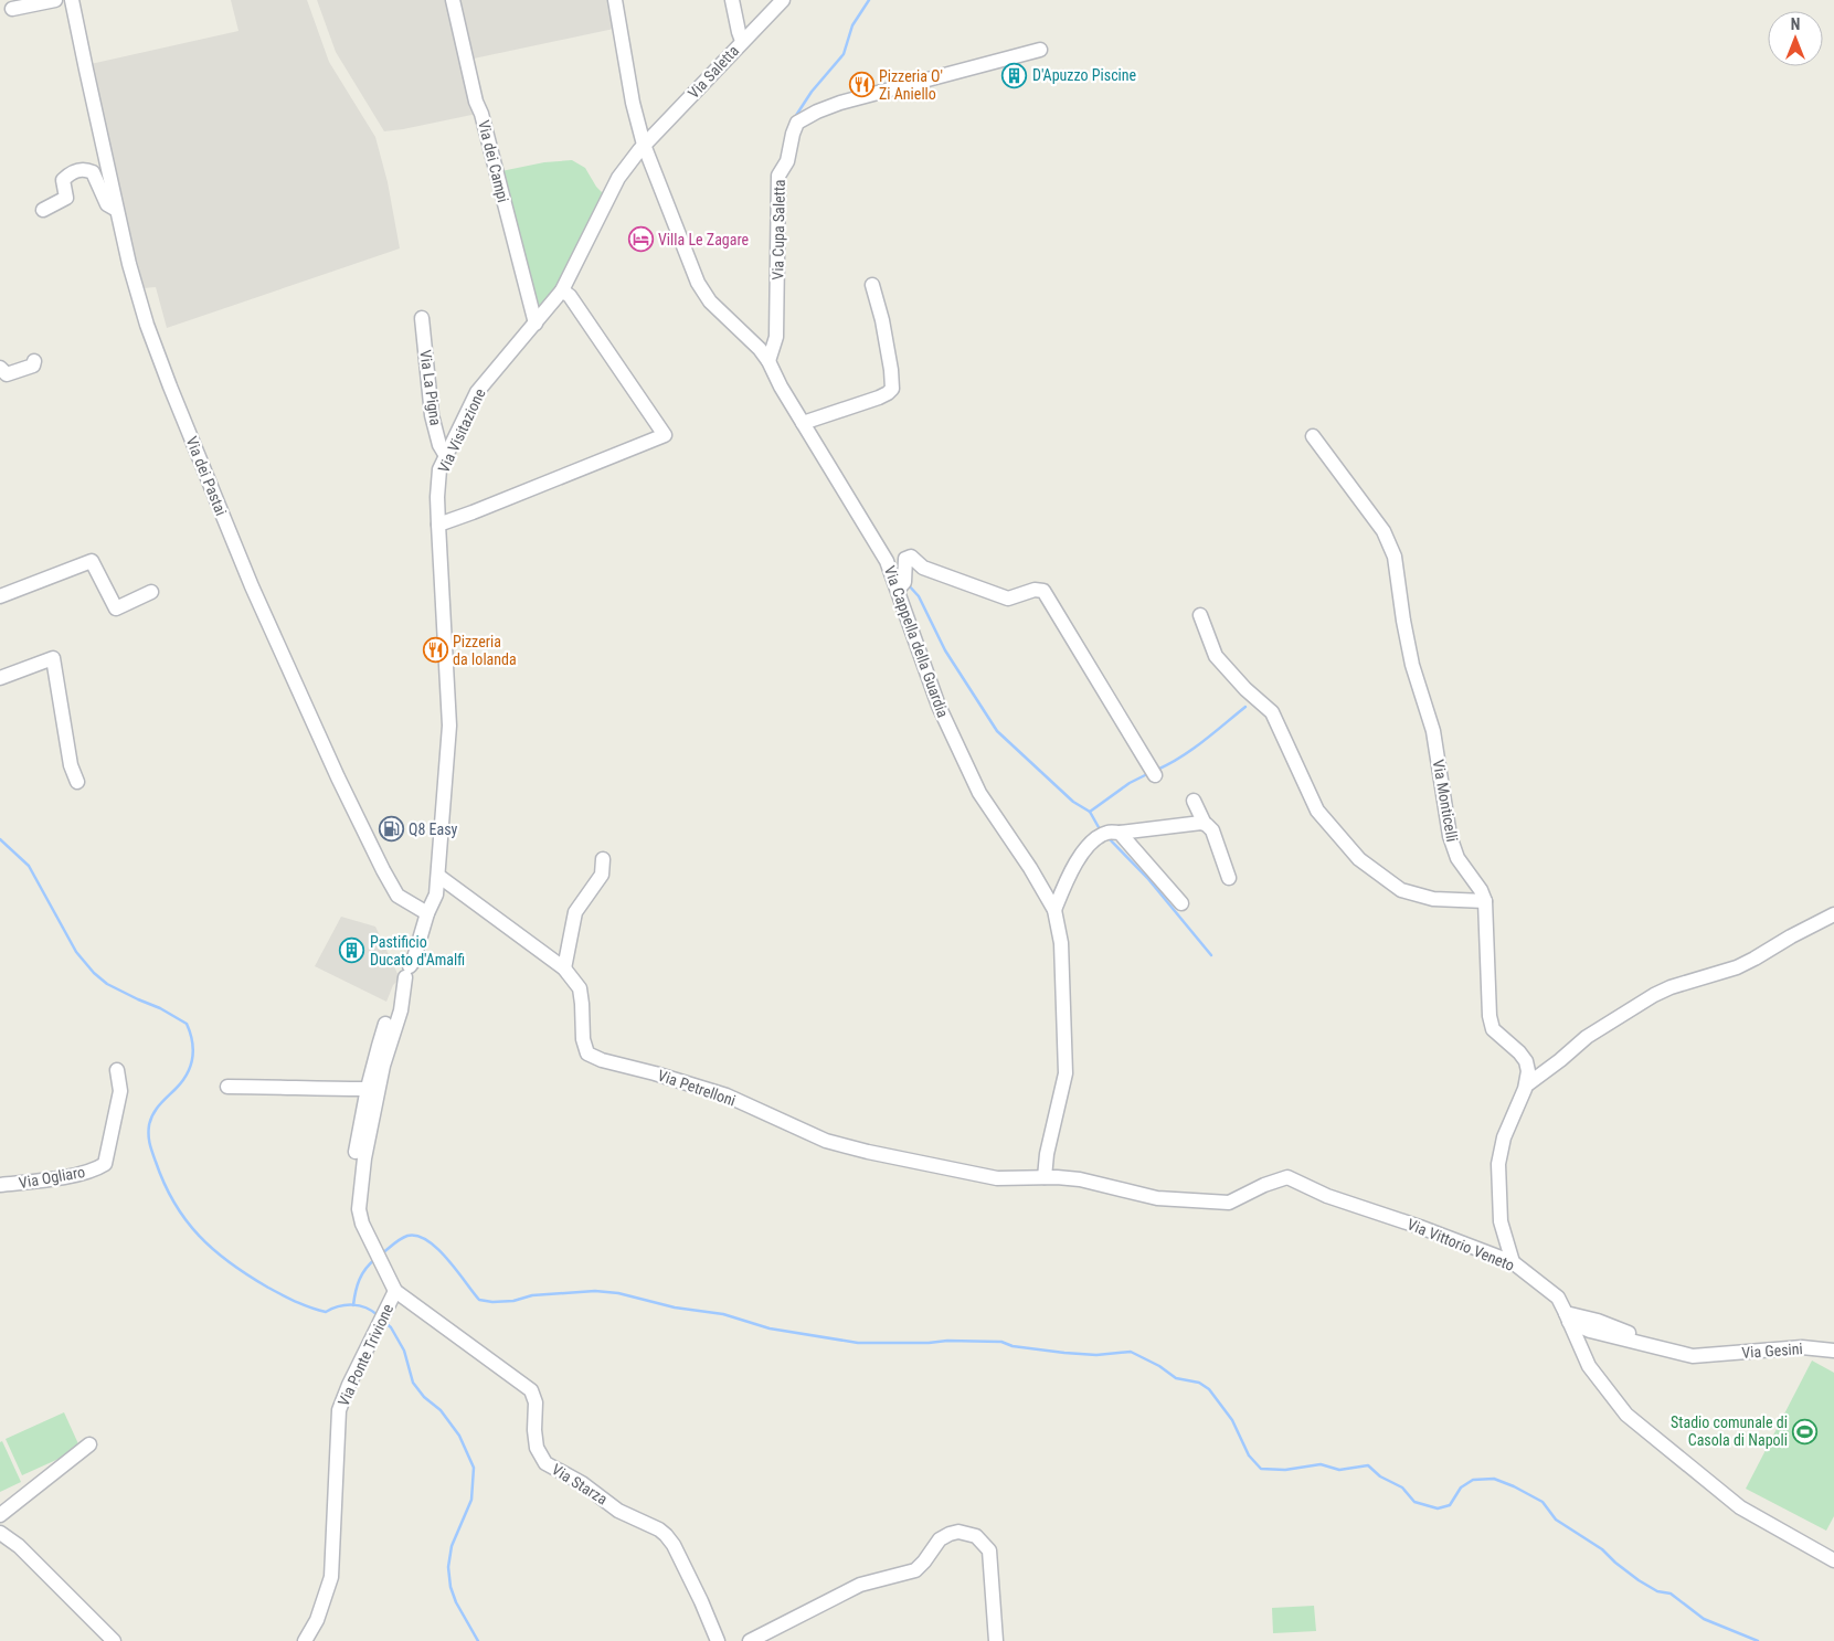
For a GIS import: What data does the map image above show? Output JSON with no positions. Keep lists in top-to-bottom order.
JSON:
{
  "streets": {
    "street": [
      "Via Saletta",
      "Via dei Campi",
      "Via Cupa Saletta",
      "Via La Pigna",
      "Via Visitazione",
      "Via dei Pastai",
      "Via Cappella della Guardia",
      "Via Monticelli",
      "Via Petrelloni",
      "Via Ogliaro",
      "Via Vittorio Veneto",
      "Via Gesini",
      "Via Ponte Trivione",
      "Via Starza"
    ]
  },
  "crossings": [
    ["Via Saletta", "Via Visitazione"],
    ["Via Saletta", "Via Cappella della Guardia"],
    ["Via dei Campi", "Via Visitazione"],
    ["Via Cupa Saletta", "Via Cappella della Guardia"],
    ["Via La Pigna", "Via Visitazione"],
    ["Via Visitazione", "Via dei Pastai"],
    ["Via Visitazione", "Via Cappella della Guardia"],
    ["Via Visitazione", "Via Petrelloni"],
    ["Via Visitazione", "Via Ponte Trivione"],
    ["Via dei Pastai", "Via Ponte Trivione"],
    ["Via Cappella della Guardia", "Via Petrelloni"],
    ["Via Cappella della Guardia", "Via Vittorio Veneto"],
    ["Via Monticelli", "Via Vittorio Veneto"],
    ["Via Petrelloni", "Via Vittorio Veneto"],
    ["Via Ponte Trivione", "Via Starza"]
  ],
  "places": {
    "building": ["D'Apuzzo Piscine", "Pastificio Ducato d'Amalfi"],
    "restaurant": ["Pizzeria O' Zi Aniello", "Pizzeria da Iolanda"],
    "hotel": ["Villa Le Zagare"],
    "fuel station": ["Q8 Easy"],
    "sports": ["Stadio comunale di Casola di Napoli"]
  },
  "north": "top"
}
